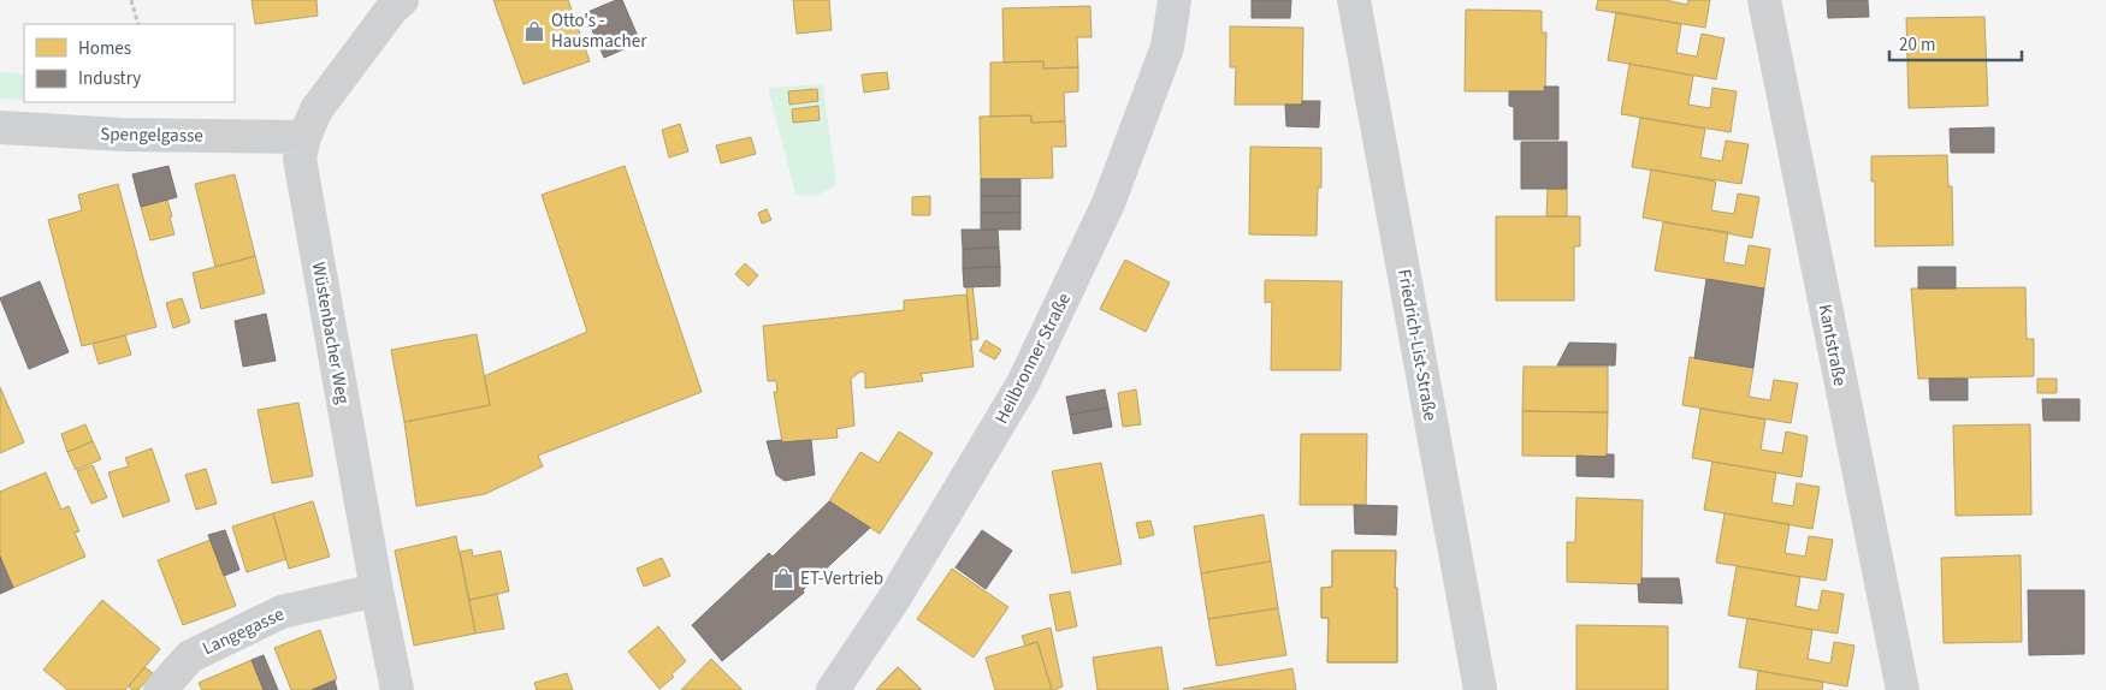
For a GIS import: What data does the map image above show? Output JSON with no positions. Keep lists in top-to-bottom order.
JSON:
{
  "streets": {
    "street": [
      "Spengelgasse",
      "Wüstenbacher Weg",
      "Friedrich-List-Straße",
      "Kantstraße",
      "Heilbronner Straße",
      "Langegasse"
    ]
  },
  "crossings": [
    ["Spengelgasse", "Wüstenbacher Weg"],
    ["Wüstenbacher Weg", "Langegasse"]
  ],
  "places": {
    "shop": ["Otto's - Hausmacher", "ET-Vertrieb"]
  },
  "legend": ["Homes", "Industry"],
  "scale_bar": "20 m"
}
